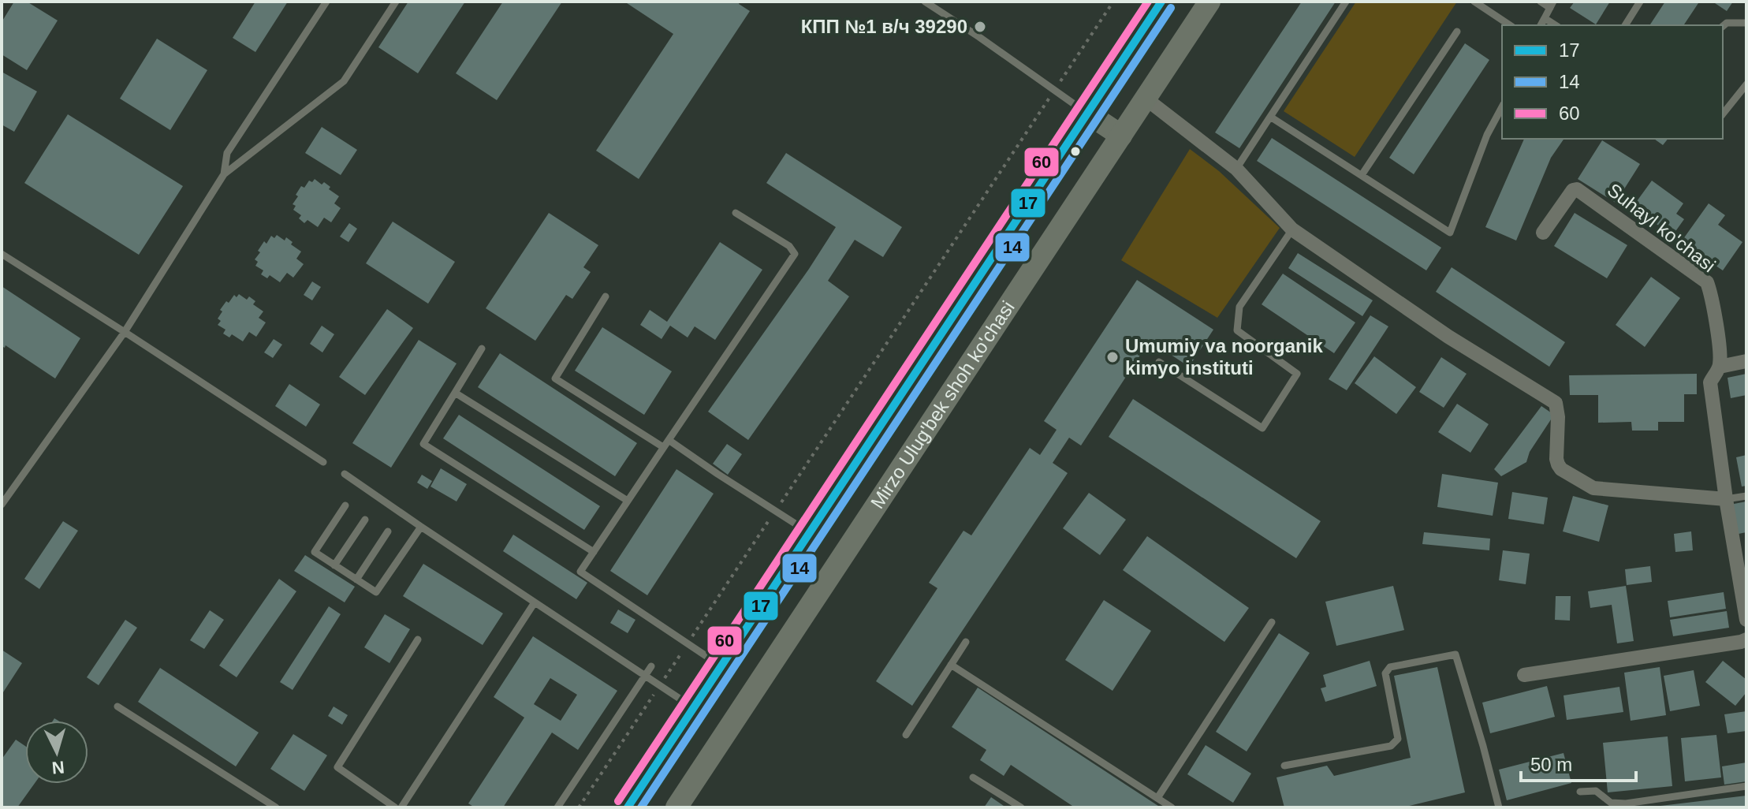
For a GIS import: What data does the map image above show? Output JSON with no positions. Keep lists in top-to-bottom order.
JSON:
{
  "streets": {
    "main road": ["Mirzo Ulug'bek shoh ko'chasi"],
    "street": ["Suhayl ko'chasi"]
  },
  "places": ["КПП №1 в/ч 39290", "Umumiy va noorganik kimyo instituti"],
  "lines": ["transit line 17", "transit line 60", "transit line 14"],
  "legend": ["17", "14", "60"],
  "scale_bar": "50 m",
  "north": "bottom"
}
